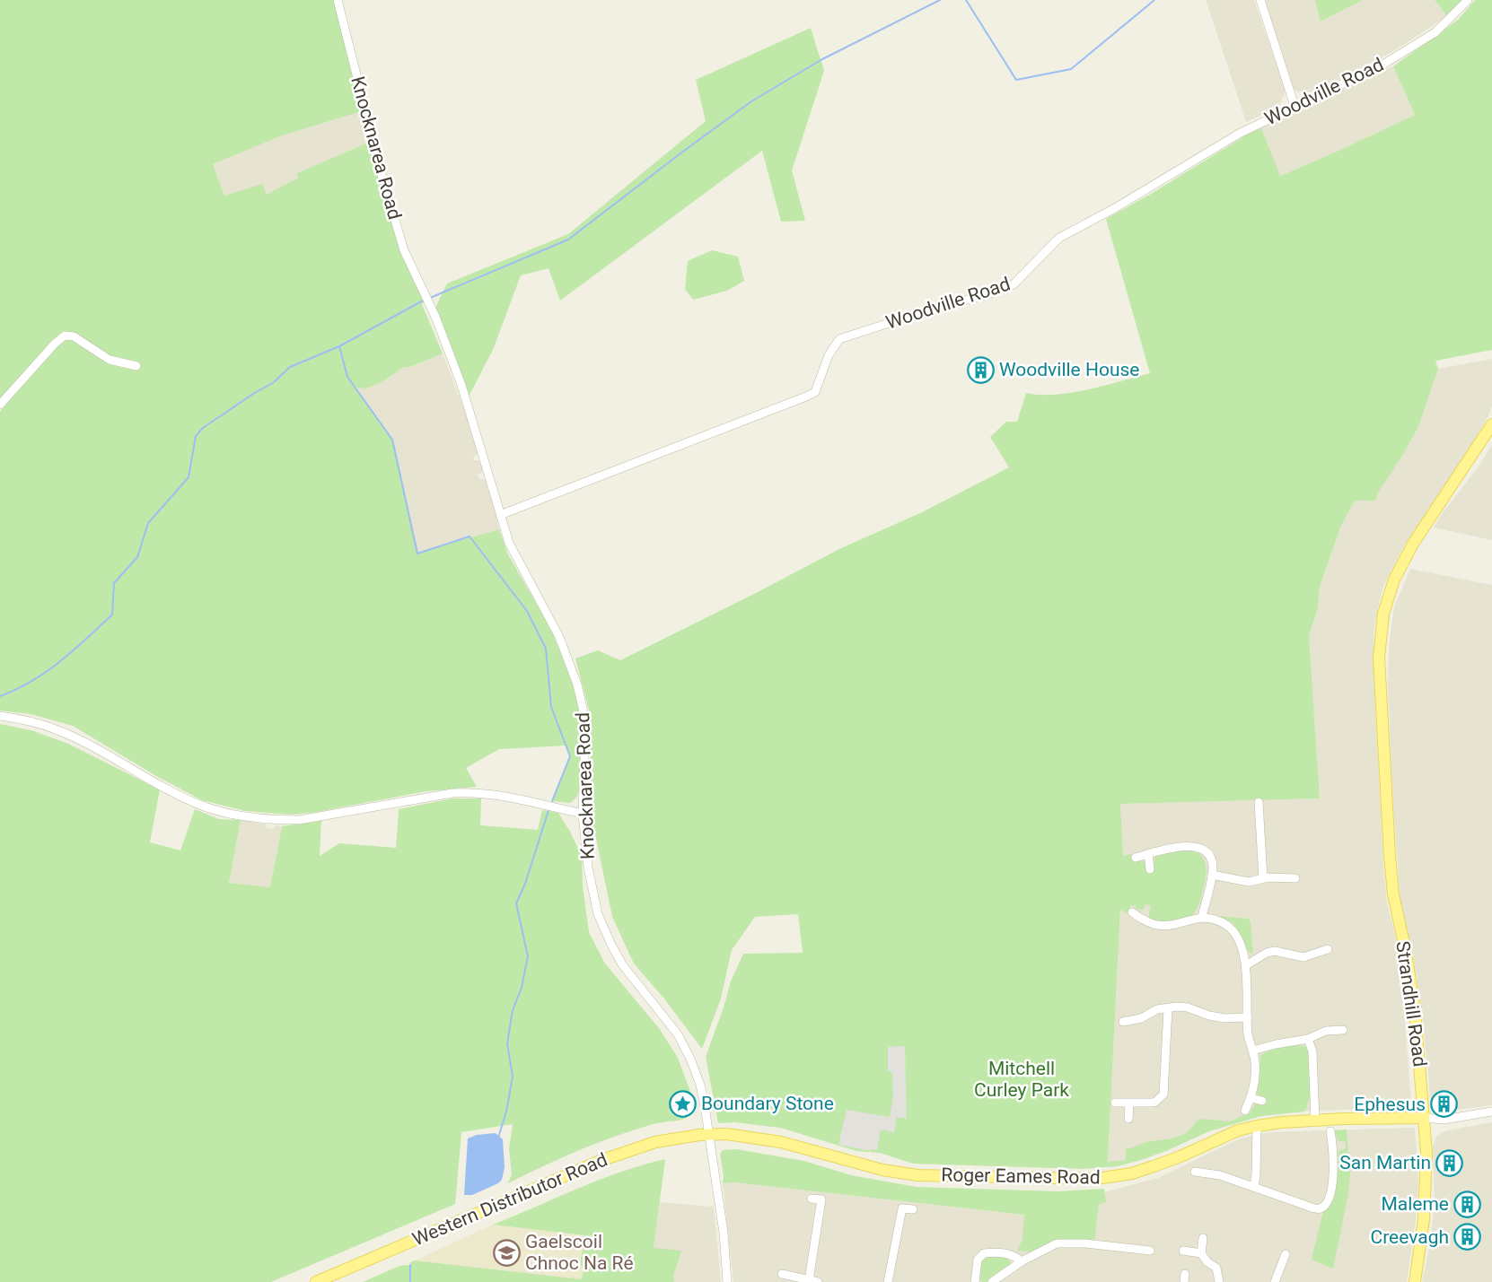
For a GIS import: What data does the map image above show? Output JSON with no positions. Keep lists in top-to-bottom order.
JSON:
{
  "streets": {
    "main road": ["Strandhill Road", "Roger Eames Road", "Western Distributor Road"],
    "street": ["Woodville Road", "Knocknarea Road"]
  },
  "crossings": [
    ["Woodville Road", "Knocknarea Road"],
    ["Knocknarea Road", "Roger Eames Road"],
    ["Knocknarea Road", "Western Distributor Road"],
    ["Strandhill Road", "Roger Eames Road"],
    ["Roger Eames Road", "Western Distributor Road"]
  ],
  "parks": ["Mitchell Curley Park"],
  "places": {
    "building": [
      "Woodville House",
      "Ephesus",
      "San Martin",
      "Maleme",
      "Creevagh"
    ],
    "place": ["Boundary Stone"],
    "school or university": ["Gaelscoil Chnoc Na Ré"]
  }
}
